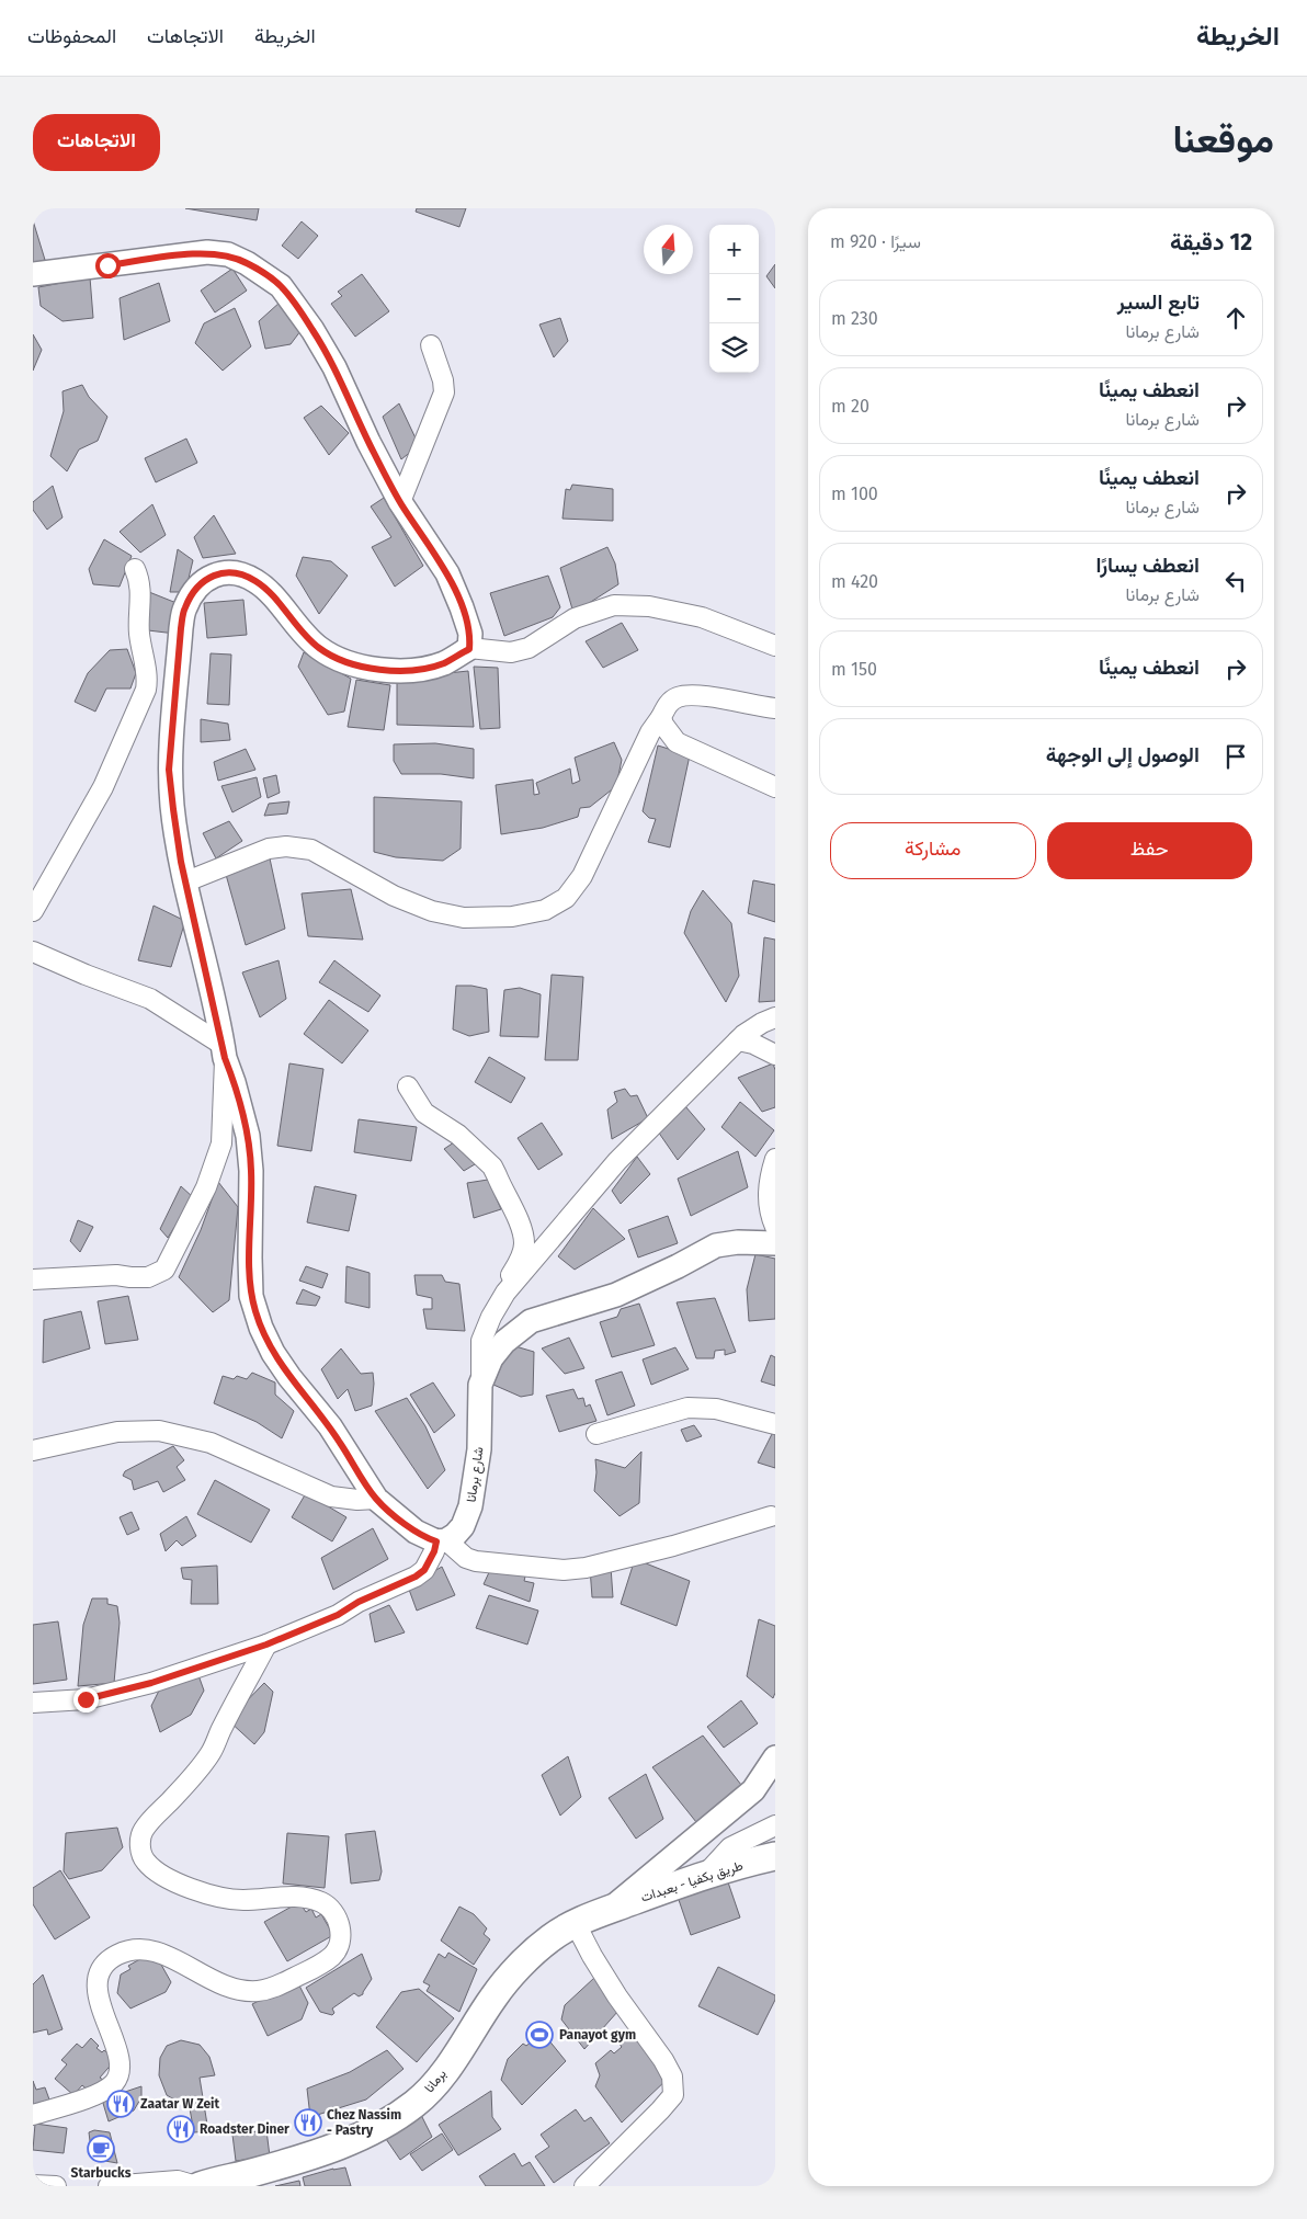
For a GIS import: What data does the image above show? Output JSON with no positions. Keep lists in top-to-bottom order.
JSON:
{
  "streets": {
    "main road": ["طريق بكفيا - بعبدات", "برمانا"],
    "street": ["شارع برمانا"]
  },
  "crossings": [
    ["طريق بكفيا - بعبدات", "برمانا"]
  ],
  "places": {
    "sports": ["Panayot gym"],
    "restaurant": ["Zaatar W Zeit", "Chez Nassim - Pastry", "Roadster Diner"],
    "cafe": ["Starbucks"]
  },
  "north": "top",
  "page": {
    "header": "الخريطة",
    "nav": ["الخريطة", "الاتجاهات", "المحفوظات"],
    "title": "موقعنا",
    "buttons": [
      "الاتجاهات",
      ["حفظ", "مشاركة"]
    ],
    "heading": ["12 دقيقة", "سيرًا · 920 m"],
    "map_buttons": ["+", "−"],
    "list": [
      ["تابع السير", "شارع برمانا", "230 m"],
      ["انعطف يمينًا", "شارع برمانا", "20 m"],
      ["انعطف يمينًا", "شارع برمانا", "100 m"],
      ["انعطف يسارًا", "شارع برمانا", "420 m"],
      ["انعطف يمينًا", "150 m"],
      "الوصول إلى الوجهة"
    ]
  }
}
